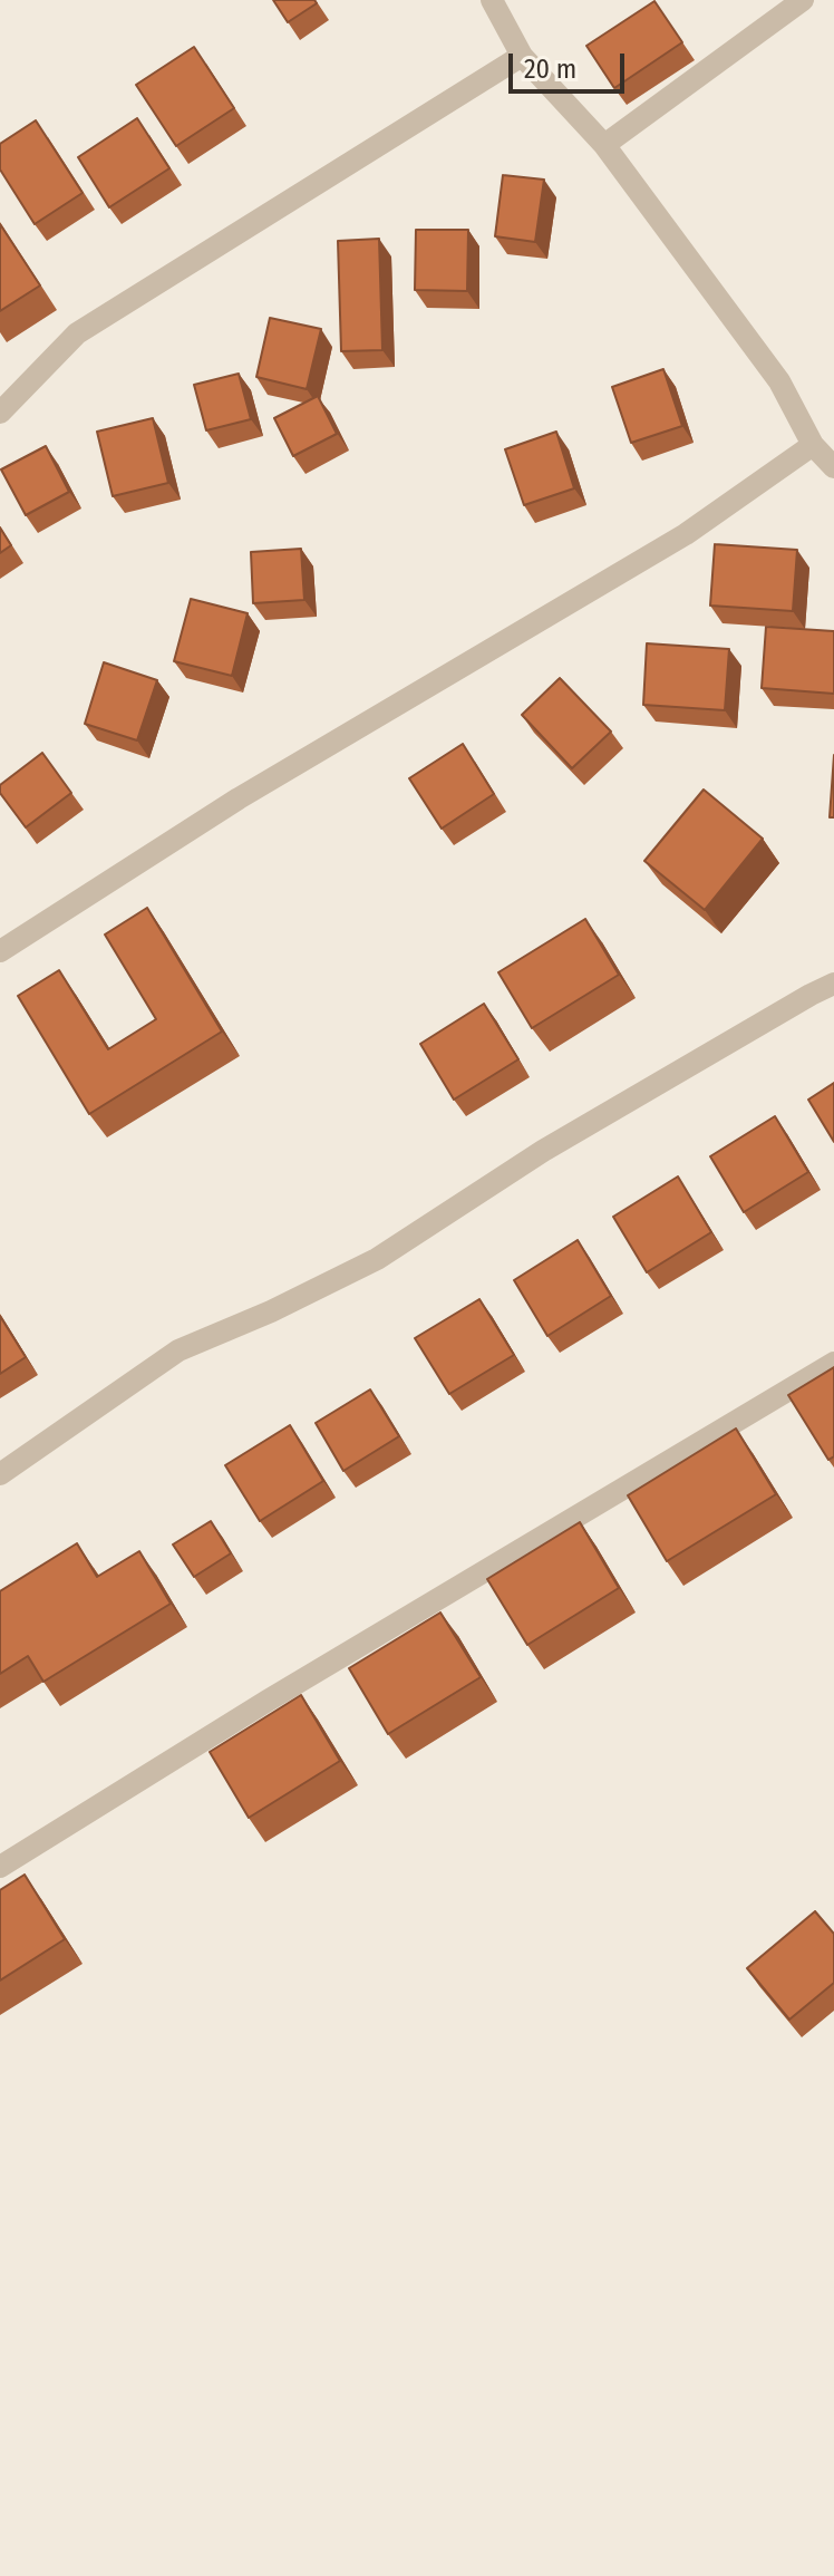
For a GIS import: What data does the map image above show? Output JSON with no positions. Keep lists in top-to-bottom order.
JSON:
{
  "scale_bar": "20 m"
}
